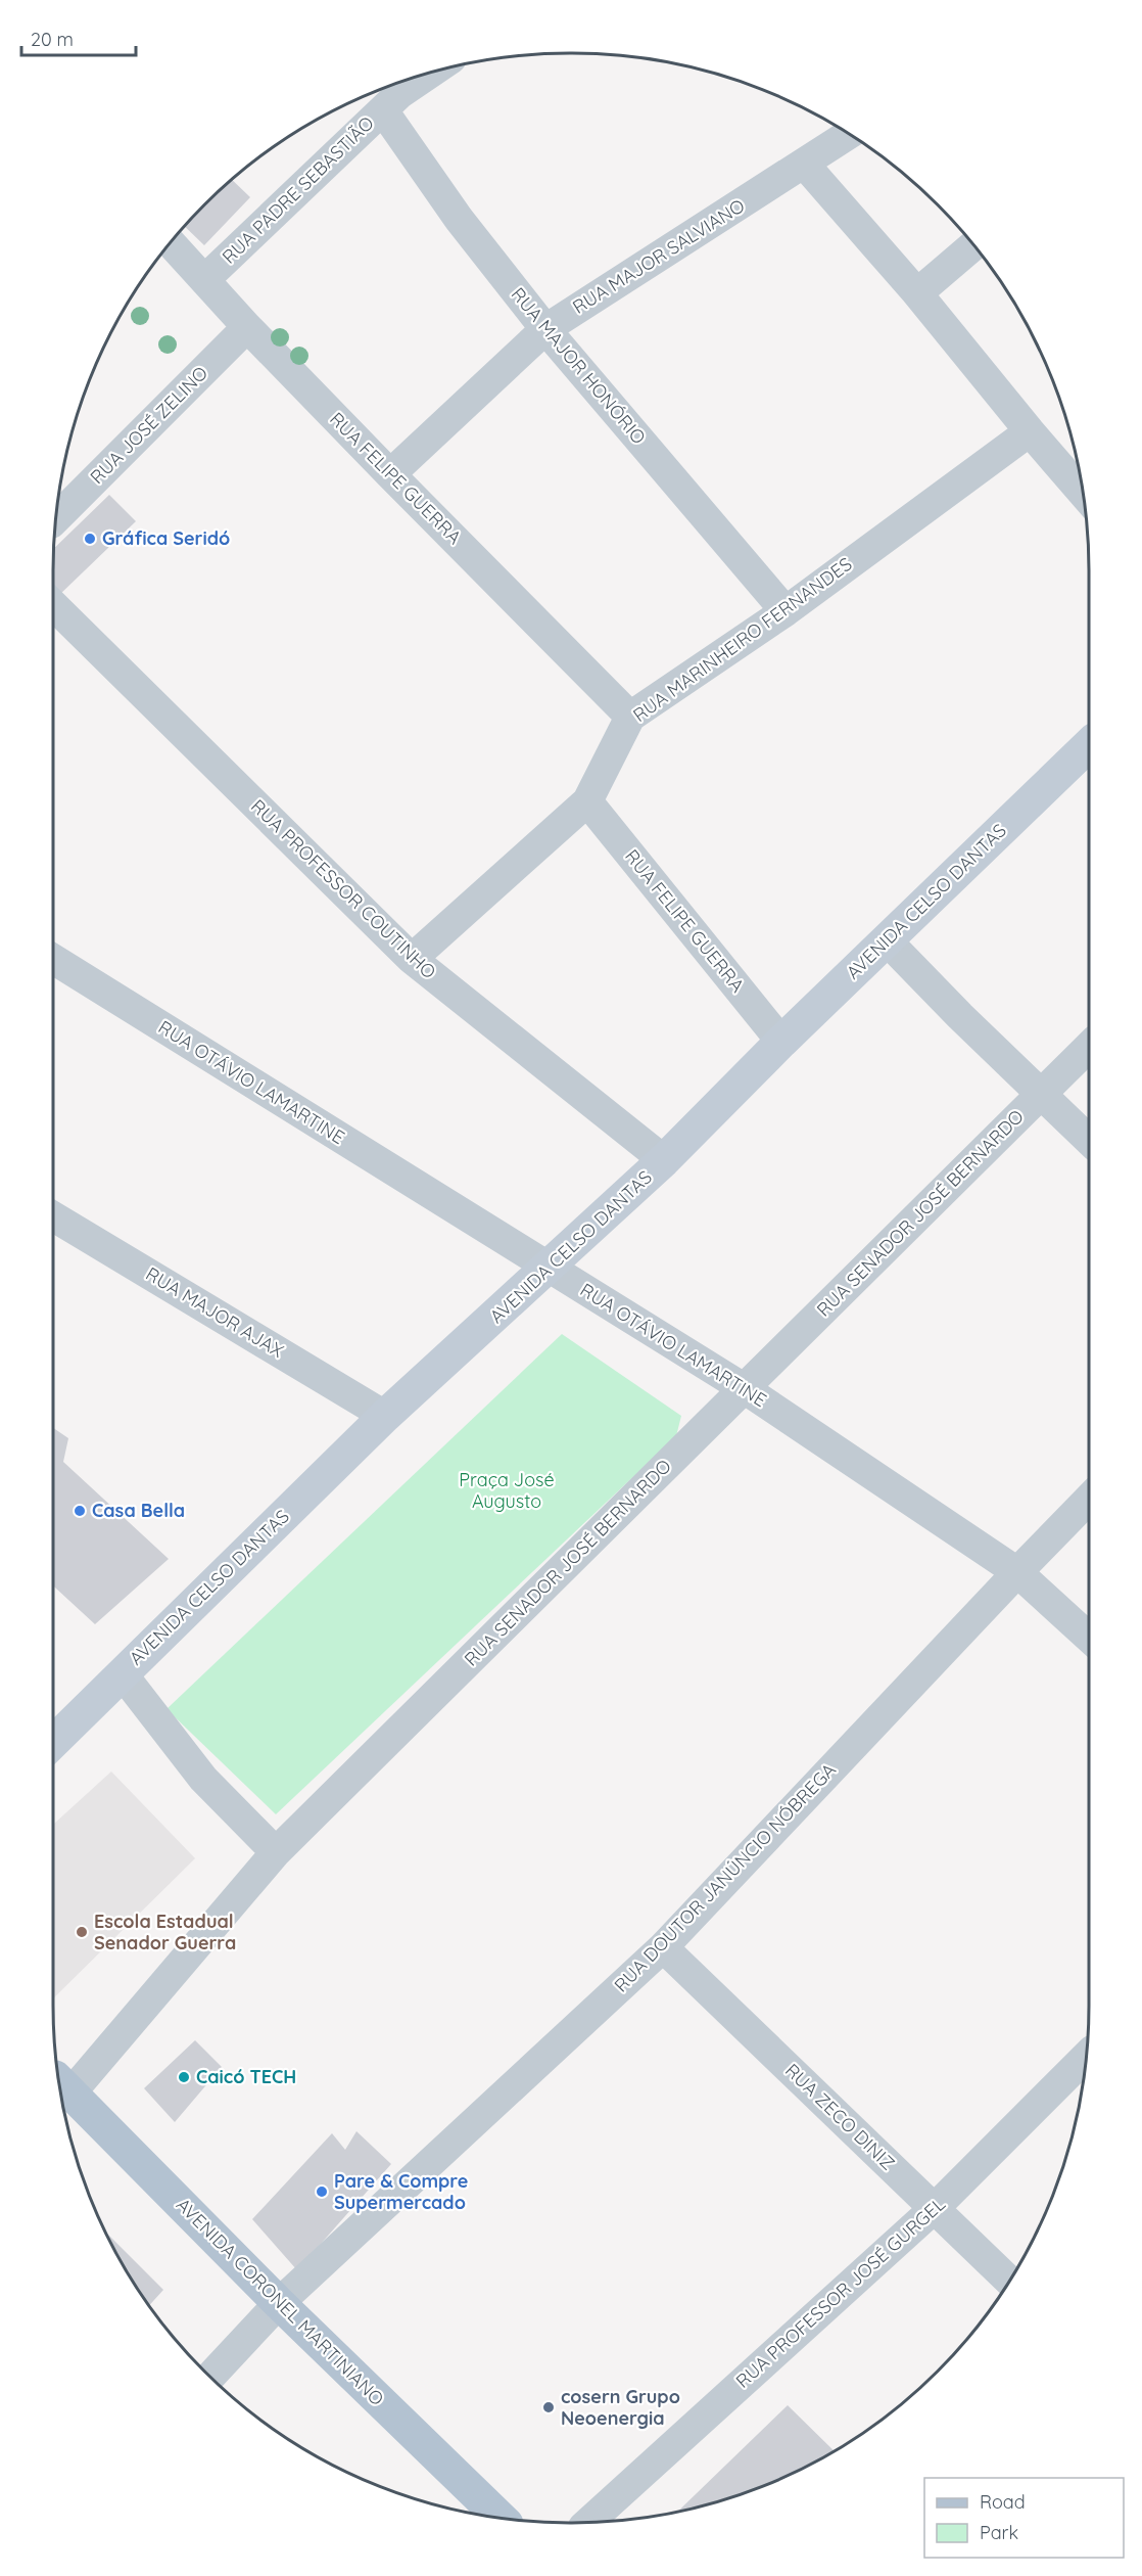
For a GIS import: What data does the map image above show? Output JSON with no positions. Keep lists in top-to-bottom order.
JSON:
{
  "streets": {
    "main road": ["AVENIDA CELSO DANTAS", "AVENIDA CORONEL MARTINIANO"],
    "street": [
      "RUA PADRE SEBASTIÃO",
      "RUA MAJOR SALVIANO",
      "RUA MAJOR HONÓRIO",
      "RUA JOSÉ ZELINO",
      "RUA FELIPE GUERRA",
      "RUA MARINHEIRO FERNANDES",
      "RUA PROFESSOR COUTINHO",
      "RUA OTÁVIO LAMARTINE",
      "RUA SENADOR JOSÉ BERNARDO",
      "RUA MAJOR AJAX",
      "RUA DOUTOR JANÚNCIO NÓBREGA",
      "RUA ZECO DINIZ",
      "RUA PROFESSOR JOSÉ GURGEL"
    ]
  },
  "crossings": [
    ["RUA PADRE SEBASTIÃO", "RUA MAJOR HONÓRIO"],
    ["RUA PADRE SEBASTIÃO", "RUA FELIPE GUERRA"],
    ["RUA MAJOR SALVIANO", "RUA MAJOR HONÓRIO"],
    ["RUA MAJOR SALVIANO", "RUA FELIPE GUERRA"],
    ["RUA MAJOR HONÓRIO", "RUA MARINHEIRO FERNANDES"],
    ["RUA JOSÉ ZELINO", "RUA FELIPE GUERRA"],
    ["RUA FELIPE GUERRA", "RUA MARINHEIRO FERNANDES"],
    ["RUA FELIPE GUERRA", "AVENIDA CELSO DANTAS"],
    ["RUA MARINHEIRO FERNANDES", "RUA PROFESSOR COUTINHO"],
    ["RUA PROFESSOR COUTINHO", "AVENIDA CELSO DANTAS"],
    ["AVENIDA CELSO DANTAS", "RUA OTÁVIO LAMARTINE"],
    ["AVENIDA CELSO DANTAS", "RUA MAJOR AJAX"],
    ["RUA OTÁVIO LAMARTINE", "RUA SENADOR JOSÉ BERNARDO"],
    ["RUA OTÁVIO LAMARTINE", "RUA DOUTOR JANÚNCIO NÓBREGA"],
    ["RUA SENADOR JOSÉ BERNARDO", "AVENIDA CORONEL MARTINIANO"],
    ["RUA DOUTOR JANÚNCIO NÓBREGA", "RUA ZECO DINIZ"],
    ["RUA DOUTOR JANÚNCIO NÓBREGA", "AVENIDA CORONEL MARTINIANO"],
    ["RUA ZECO DINIZ", "RUA PROFESSOR JOSÉ GURGEL"]
  ],
  "parks": ["Praça José Augusto"],
  "places": [
    "Gráfica Seridó",
    "Casa Bella",
    "Escola Estadual Senador Guerra",
    "Caicó TECH",
    "Pare & Compre Supermercado",
    "cosern Grupo Neoenergia"
  ],
  "legend": ["Road", "Park"],
  "scale_bar": "20 m"
}
